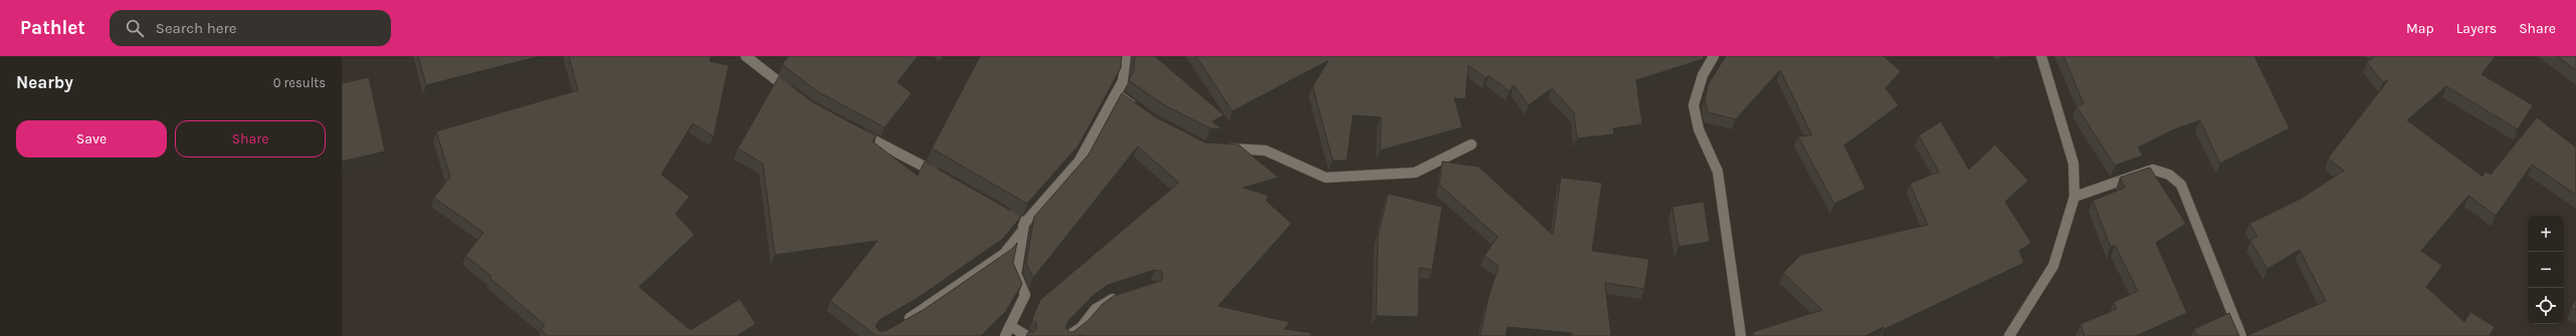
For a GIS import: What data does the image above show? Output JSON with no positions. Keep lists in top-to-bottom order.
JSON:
{
  "page": {
    "header": "Pathlet",
    "search": "Search here",
    "nav": ["Map", "Layers", "Share"],
    "heading": ["Nearby", "0 results"],
    "buttons": ["Save", "Share"],
    "map_buttons": ["+", "−"]
  }
}
